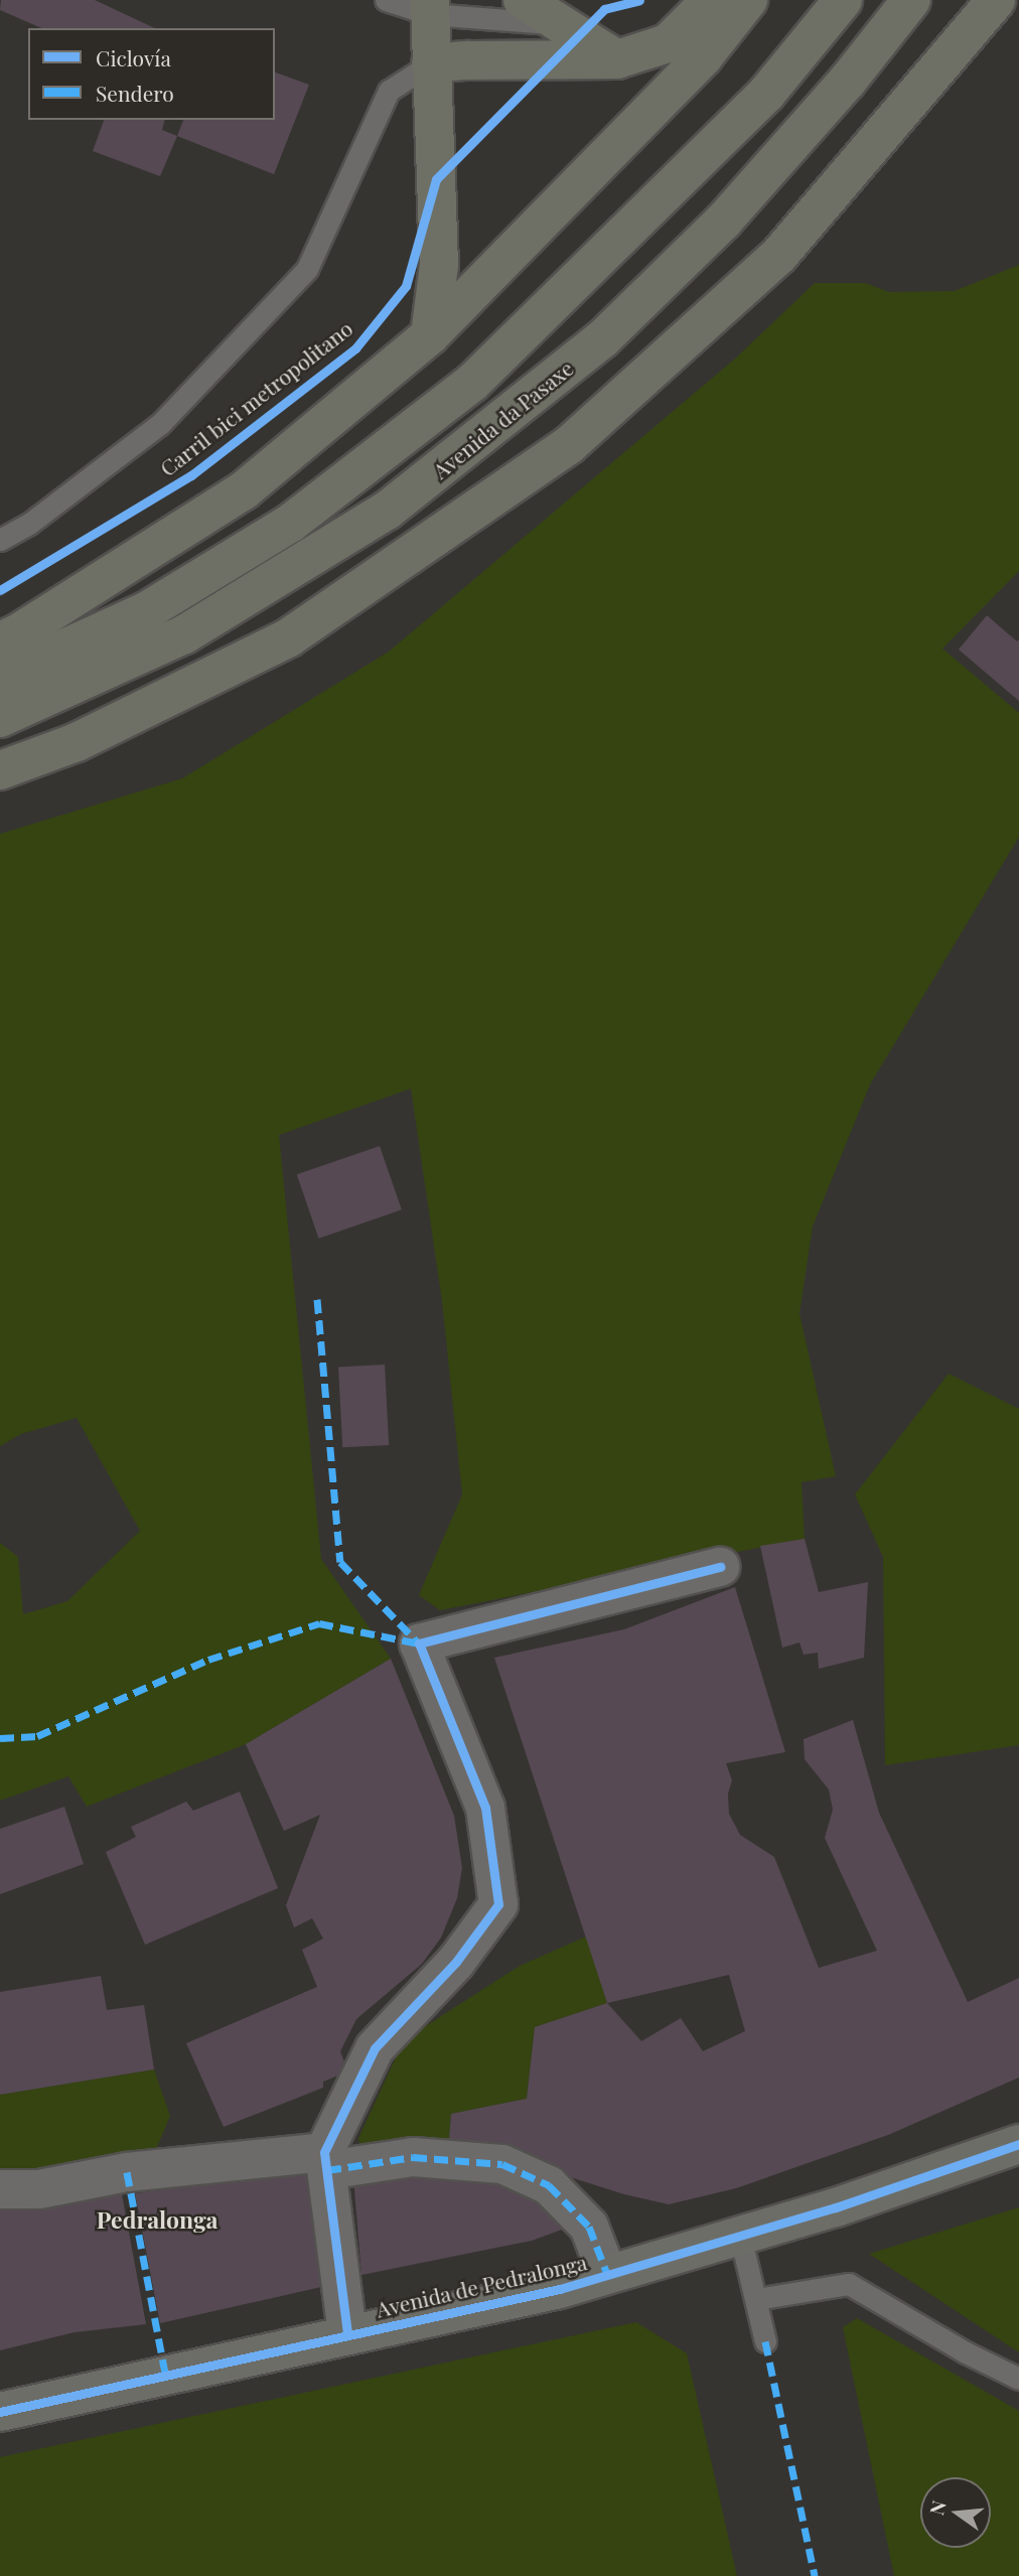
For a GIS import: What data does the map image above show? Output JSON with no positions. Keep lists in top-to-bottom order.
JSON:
{
  "streets": {
    "main road": ["Avenida da Pasaxe"],
    "street": ["Avenida de Pedralonga"],
    "cycle path": ["Carril bici metropolitano"]
  },
  "districts": ["Pedralonga"],
  "legend": ["Ciclovía", "Sendero"],
  "north": "left"
}
